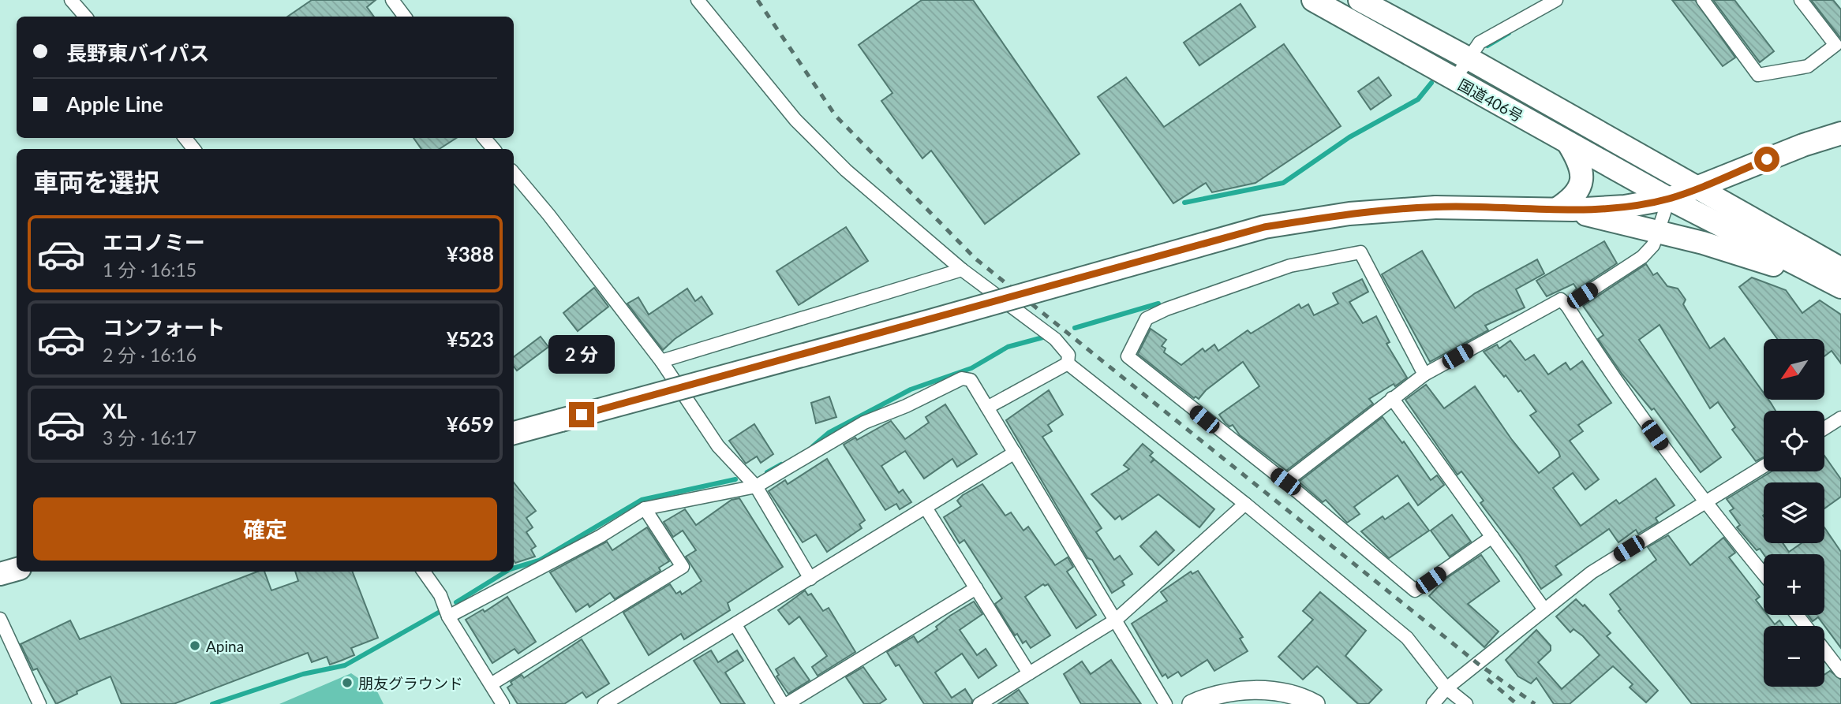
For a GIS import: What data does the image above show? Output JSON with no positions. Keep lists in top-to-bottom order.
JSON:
{
  "streets": {
    "highway": ["国道406号"]
  },
  "places": ["Apina", "朋友グラウンド"],
  "north": "bottom left",
  "page": {
    "banner": ["長野東バイパス", "Apple Line"],
    "heading": "車両を選択",
    "list": [
      {
        "name": "エコノミー",
        "note": "1 分 · 16:15",
        "value": "¥388"
      },
      {
        "name": "コンフォート",
        "note": "2 分 · 16:16",
        "value": "¥523"
      },
      {
        "name": "XL",
        "note": "3 分 · 16:17",
        "value": "¥659"
      }
    ],
    "bubble": "2 分",
    "map_buttons": ["+", "−"],
    "buttons": "確定"
  }
}
